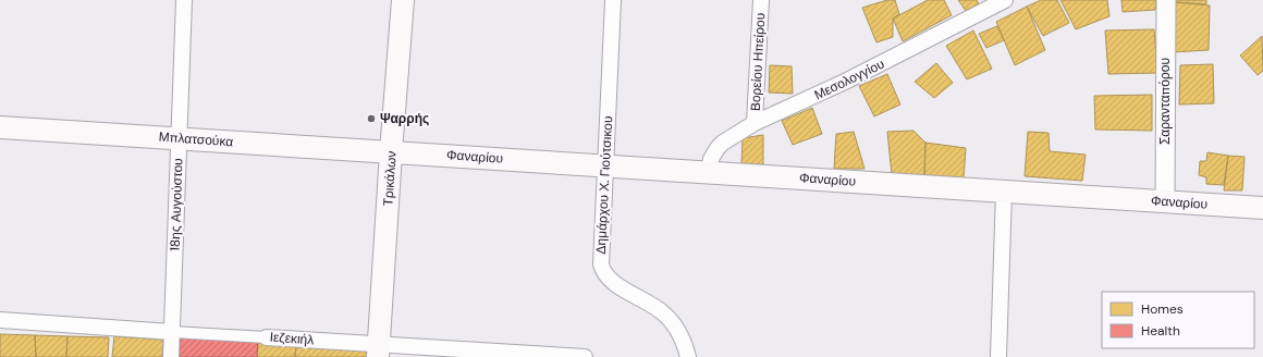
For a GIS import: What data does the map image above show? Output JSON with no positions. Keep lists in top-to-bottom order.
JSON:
{
  "streets": {
    "main road": ["Μπλατσούκα", "Φαναρίου", "Τρικάλων"],
    "street": [
      "Βορείου Ηπείρου",
      "Μεσολογγίου",
      "Σαρανταπόρου",
      "Δημάρχου Χ. Γιούτσικου",
      "18ης Αυγούστου",
      "Ιεζεκιήλ"
    ]
  },
  "crossings": [
    ["Βορείου Ηπείρου", "Μεσολογγίου"],
    ["Μεσολογγίου", "Φαναρίου"],
    ["Σαρανταπόρου", "Φαναρίου"],
    ["Μπλατσούκα", "Φαναρίου"],
    ["Μπλατσούκα", "Τρικάλων"],
    ["Μπλατσούκα", "18ης Αυγούστου"],
    ["Φαναρίου", "Τρικάλων"],
    ["Φαναρίου", "Δημάρχου Χ. Γιούτσικου"],
    ["Τρικάλων", "Ιεζεκιήλ"],
    ["18ης Αυγούστου", "Ιεζεκιήλ"]
  ],
  "places": ["Ψαρρής"],
  "legend": ["Homes", "Health"]
}
